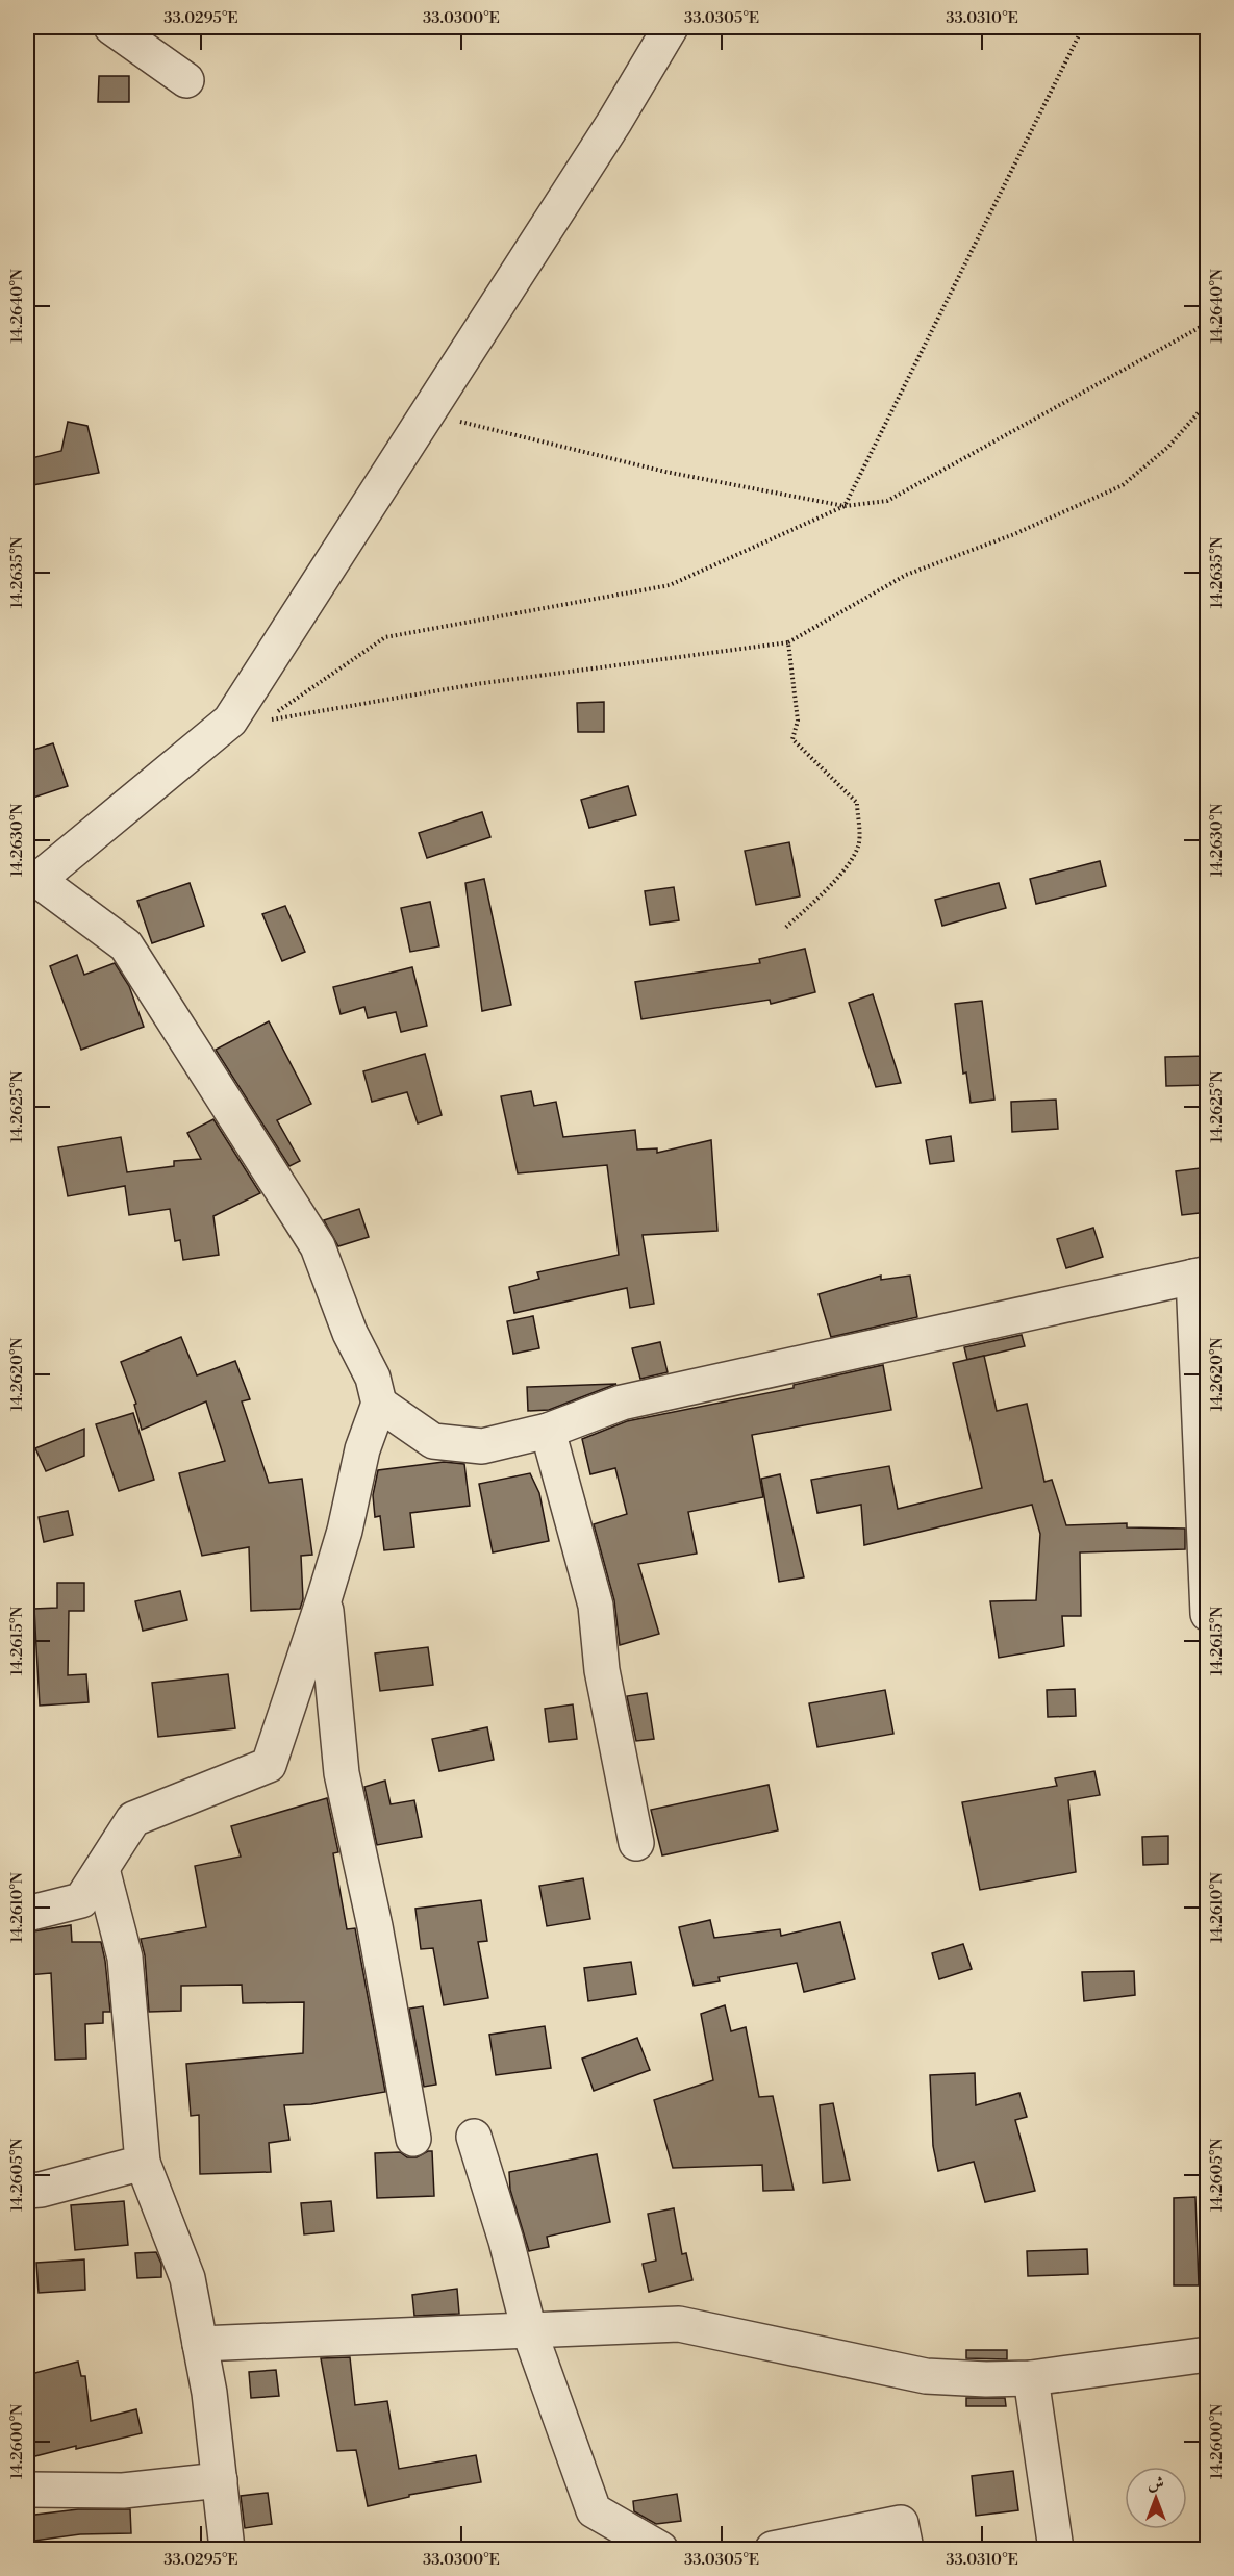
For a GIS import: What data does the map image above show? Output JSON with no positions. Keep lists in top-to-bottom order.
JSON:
{
  "north": "top",
  "coordinates": [
    "33.0295°E",
    "33.0300°E",
    "33.0305°E",
    "33.0310°E",
    "14.2640°N",
    "14.2635°N",
    "14.2630°N",
    "14.2625°N",
    "14.2620°N",
    "14.2615°N",
    "14.2610°N",
    "14.2605°N",
    "14.2600°N"
  ]
}
